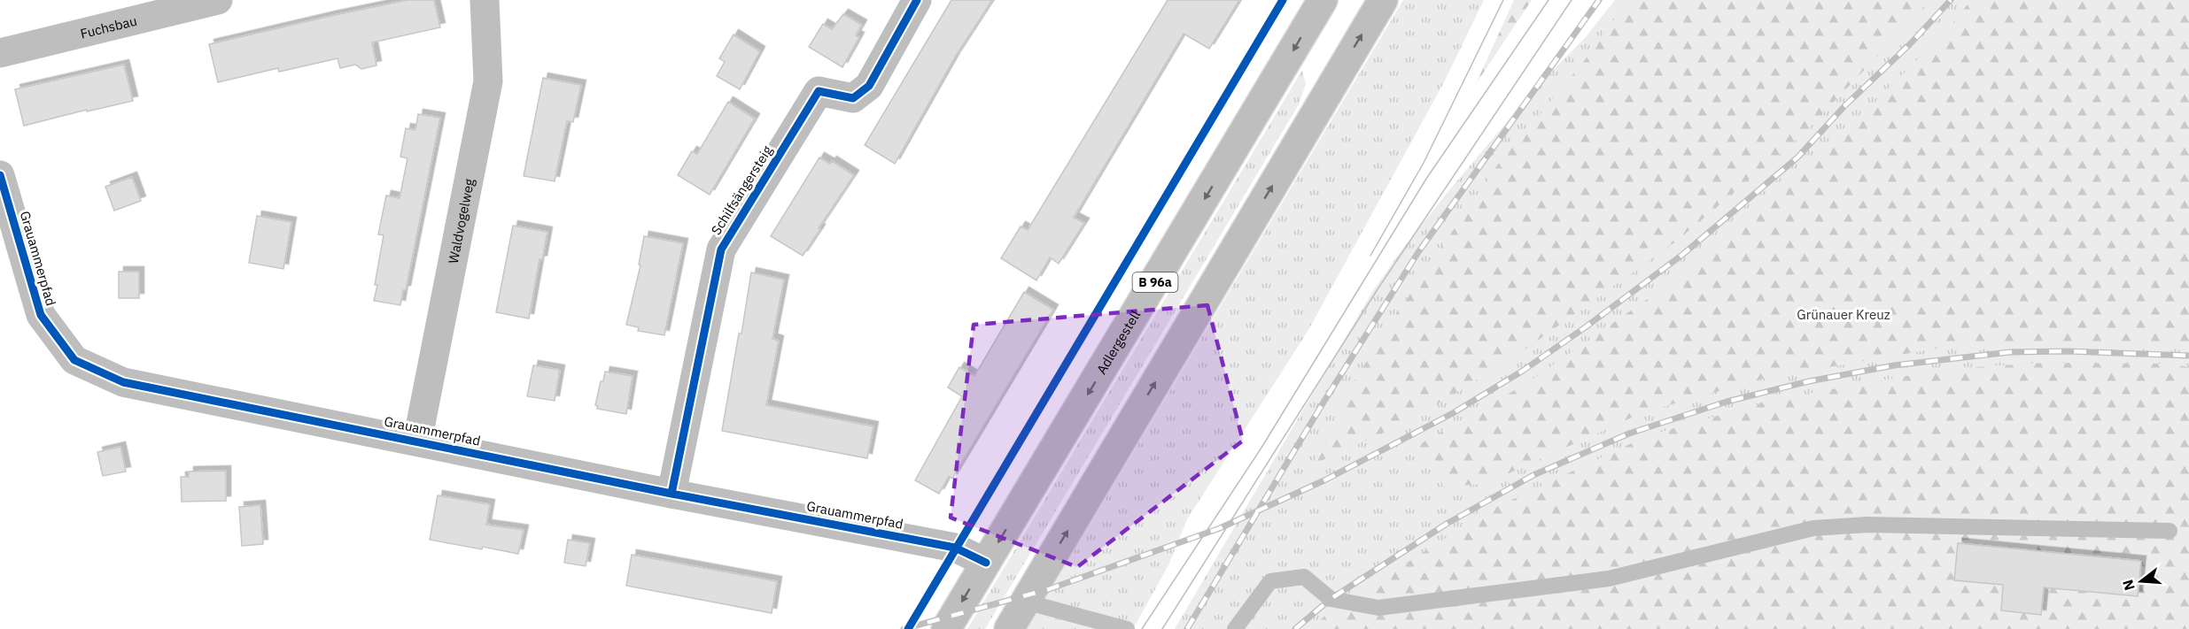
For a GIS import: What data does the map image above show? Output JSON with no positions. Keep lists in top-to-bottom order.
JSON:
{
  "streets": {
    "street": [
      "Fuchsbau",
      "Schilfsängersteig",
      "Waldvogelweg",
      "Grauammerpfad",
      "B 96a",
      "Adlergestell"
    ]
  },
  "crossings": [
    ["Schilfsängersteig", "Grauammerpfad"],
    ["Waldvogelweg", "Grauammerpfad"],
    ["Grauammerpfad", "Adlergestell"]
  ],
  "parks": ["Grünauer Kreuz"],
  "north": "left"
}
